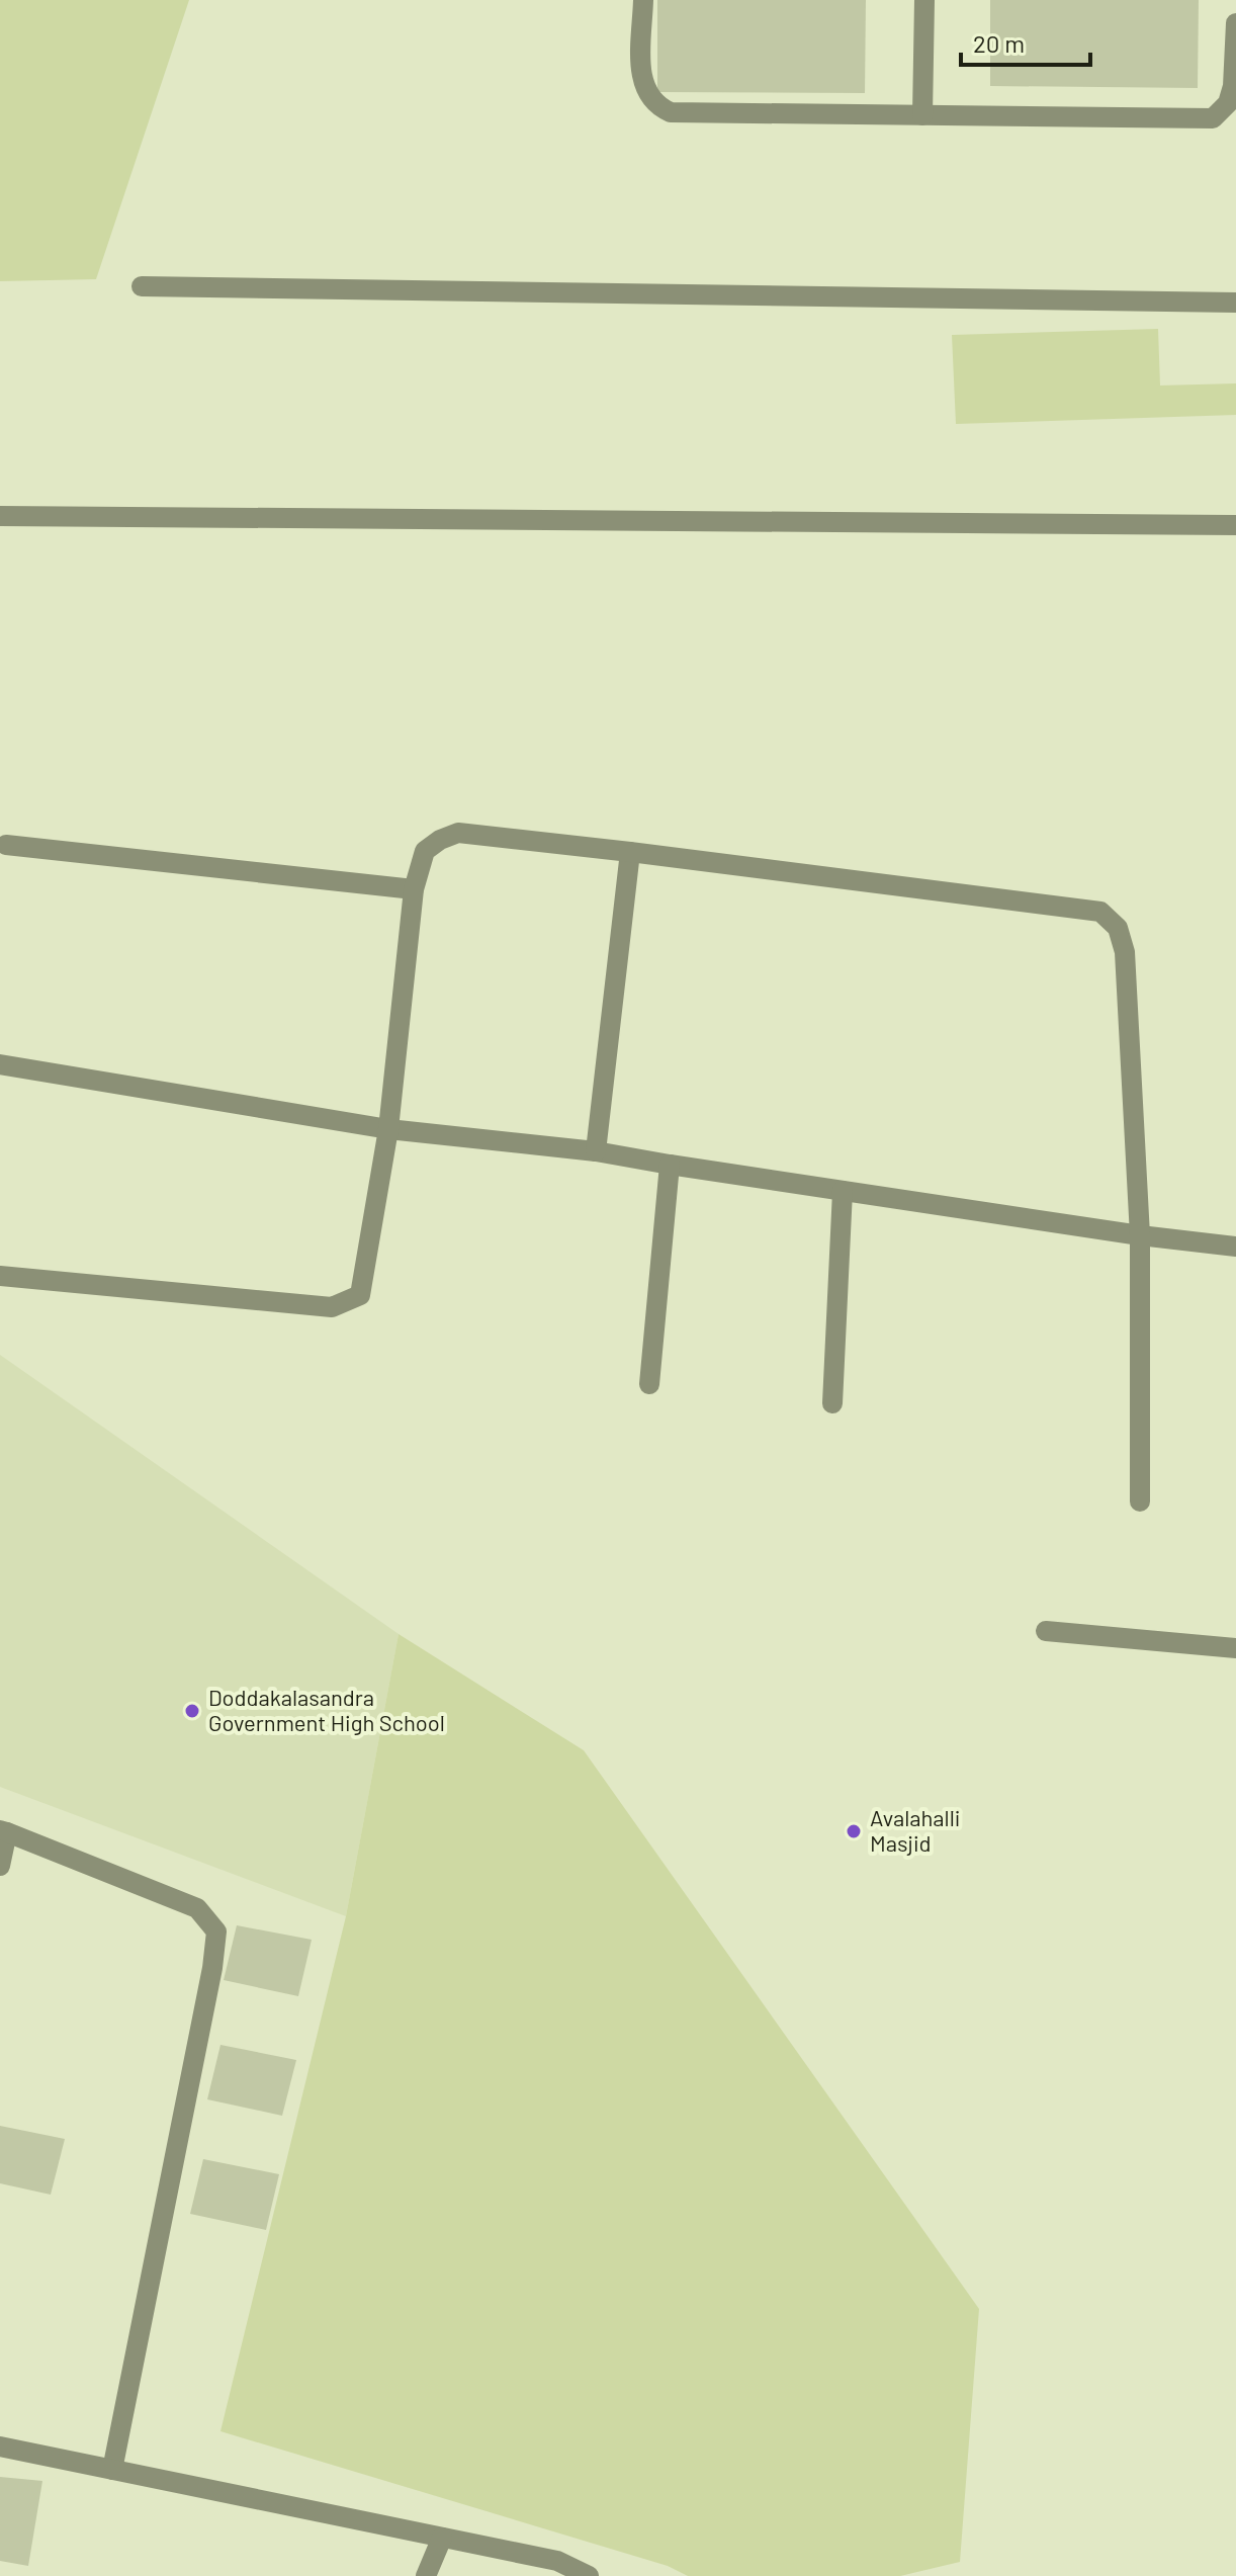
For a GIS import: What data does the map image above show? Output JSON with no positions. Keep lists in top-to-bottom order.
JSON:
{
  "places": ["Doddakalasandra Government High School", "Avalahalli Masjid"],
  "scale_bar": "20 m"
}
